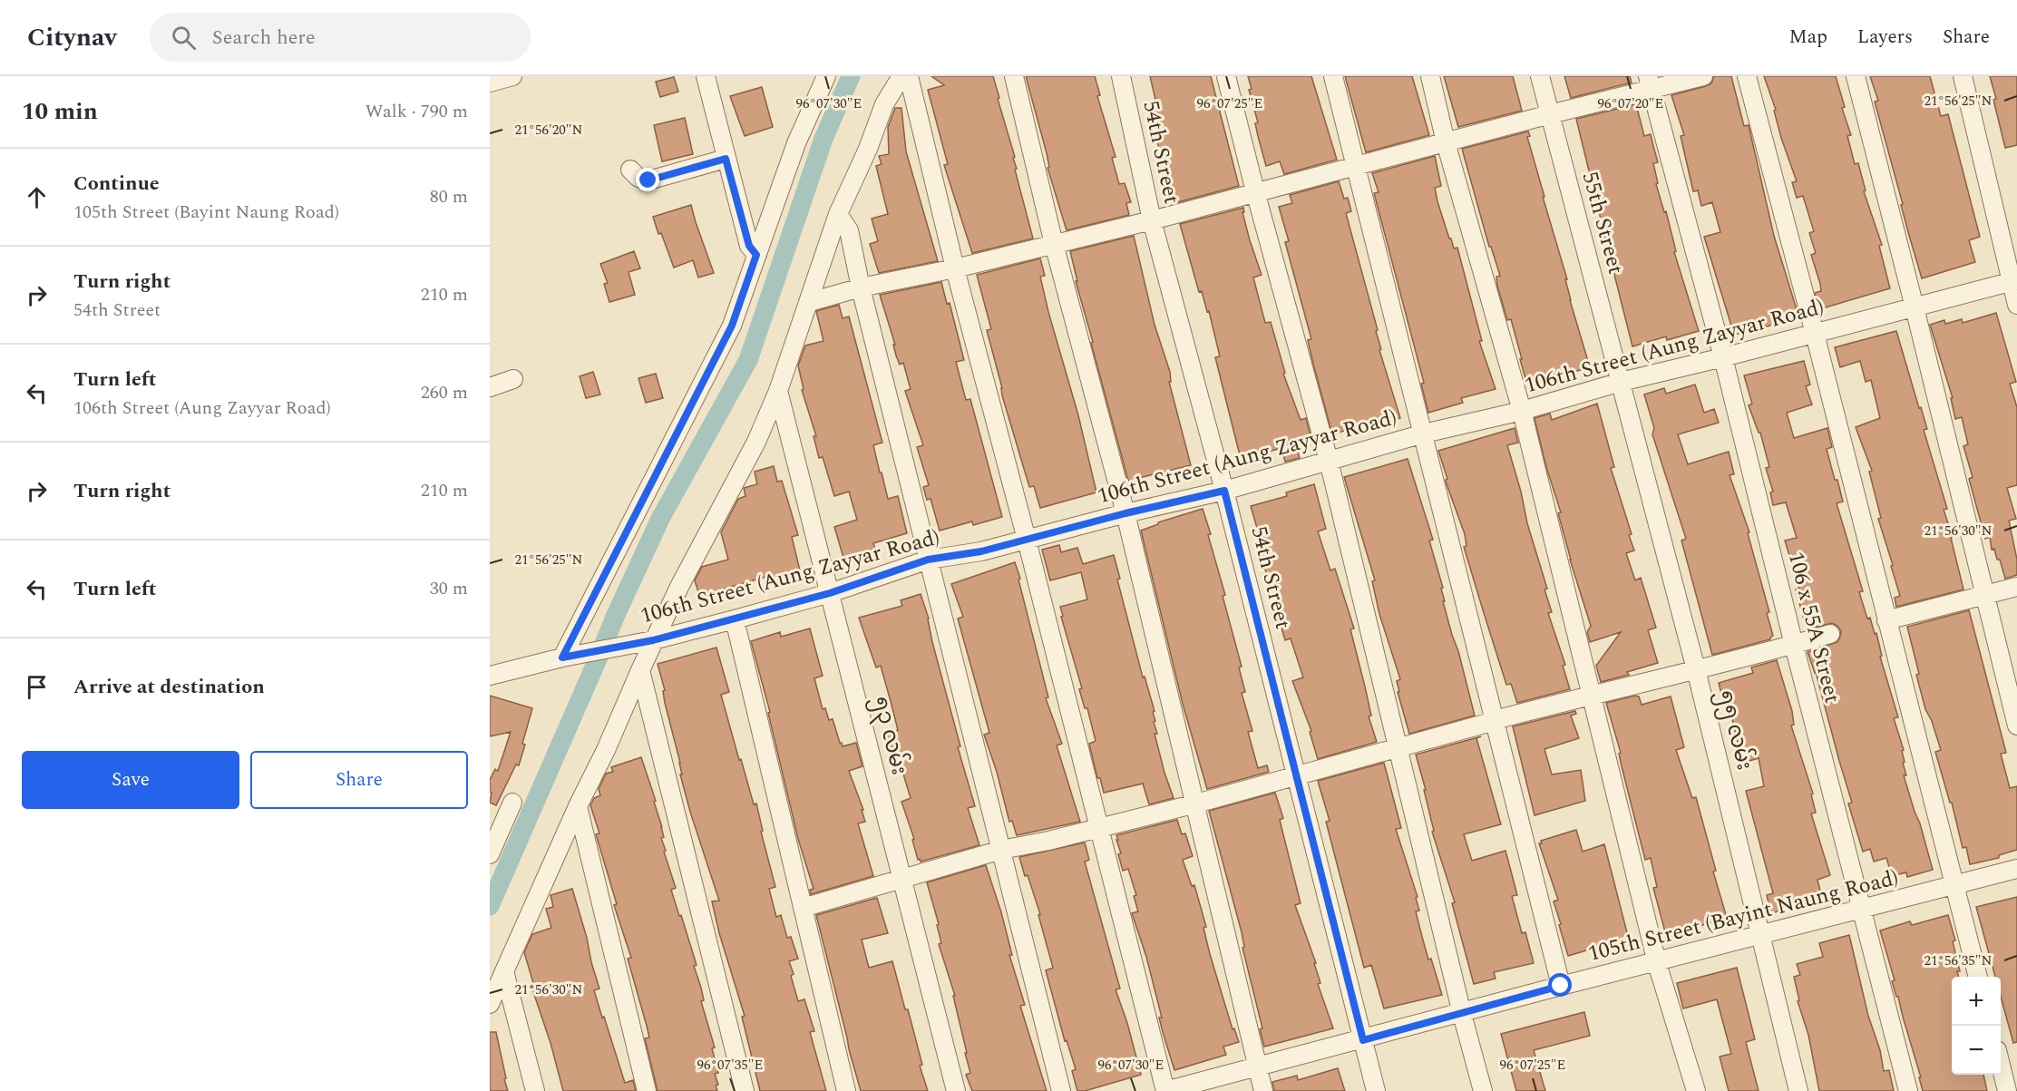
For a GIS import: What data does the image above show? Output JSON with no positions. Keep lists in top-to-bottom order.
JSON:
{
  "streets": {
    "street": [
      "54th Street",
      "55th Street",
      "106th Street (Aung Zayyar Road)",
      "106 x 55A Street",
      "၅၅ လမ်း",
      "၅၃ လမ်း",
      "105th Street (Bayint Naung Road)"
    ]
  },
  "crossings": [
    ["54th Street", "106th Street (Aung Zayyar Road)"],
    ["54th Street", "105th Street (Bayint Naung Road)"],
    ["55th Street", "106th Street (Aung Zayyar Road)"],
    ["55th Street", "၅၅ လမ်း"],
    ["106th Street (Aung Zayyar Road)", "106 x 55A Street"],
    ["106th Street (Aung Zayyar Road)", "၅၅ လမ်း"],
    ["106th Street (Aung Zayyar Road)", "၅၃ လမ်း"],
    ["106 x 55A Street", "105th Street (Bayint Naung Road)"],
    ["၅၅ လမ်း", "105th Street (Bayint Naung Road)"]
  ],
  "page": {
    "header": "Citynav",
    "search": "Search here",
    "nav": ["Map", "Layers", "Share"],
    "heading": ["10 min", "Walk · 790 m"],
    "list": [
      ["Continue", "105th Street (Bayint Naung Road)", "80 m"],
      ["Turn right", "54th Street", "210 m"],
      ["Turn left", "106th Street (Aung Zayyar Road)", "260 m"],
      ["Turn right", "210 m"],
      ["Turn left", "30 m"],
      "Arrive at destination"
    ],
    "buttons": ["Save", "Share"],
    "map_buttons": ["+", "−"]
  },
  "coordinates": [
    "21°56'25\"N",
    "96°07'30\"E",
    "96°07'25\"E",
    "96°07'20\"E",
    "21°56'20\"N",
    "21°56'30\"N",
    "21°56'35\"N",
    "96°07'35\"E"
  ]
}
